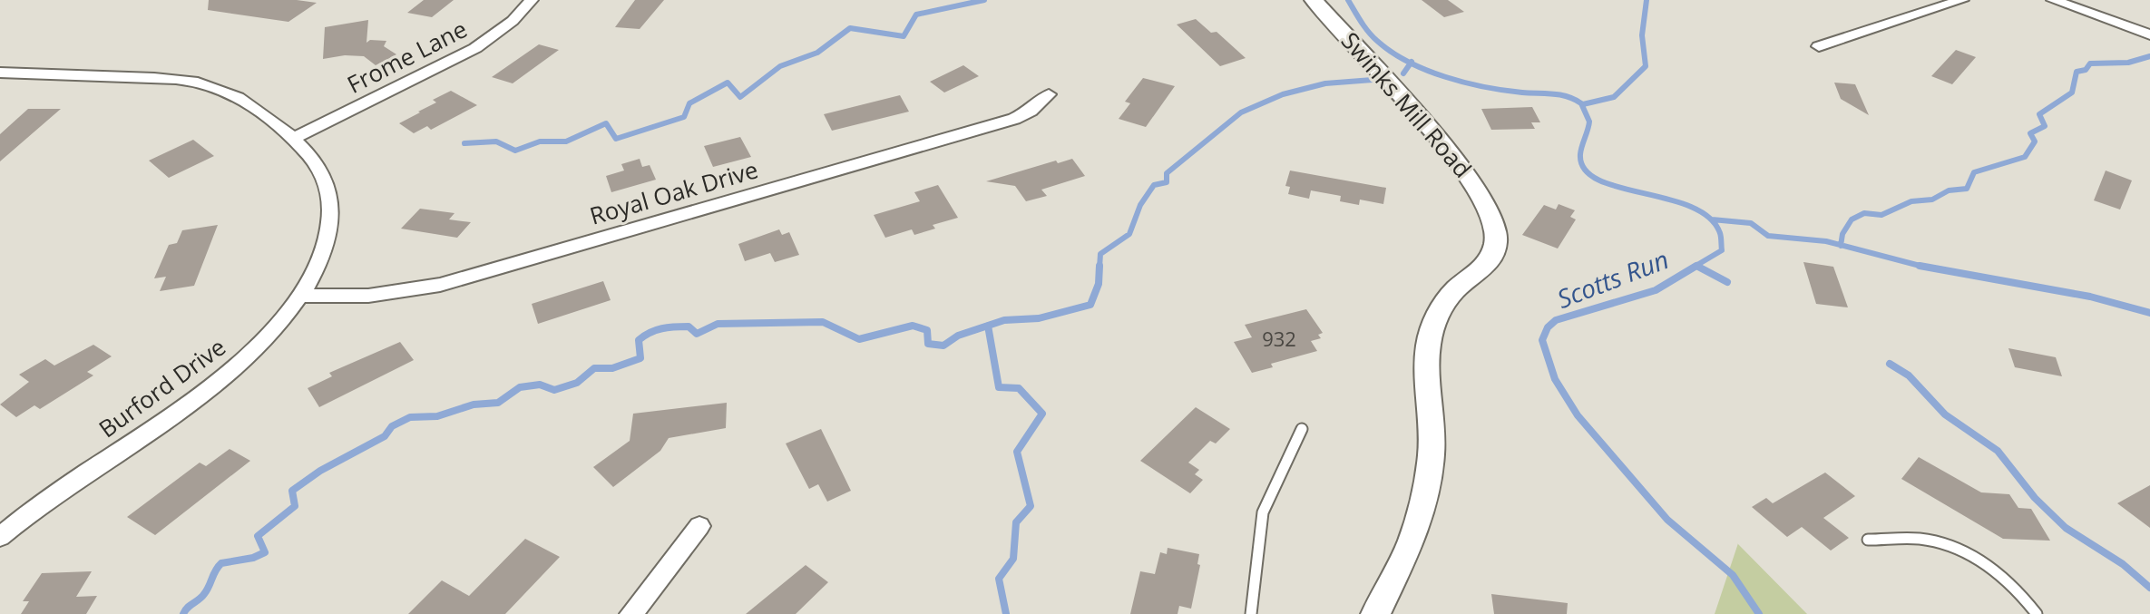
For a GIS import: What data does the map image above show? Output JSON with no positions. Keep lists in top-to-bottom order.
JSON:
{
  "streets": {
    "street": [
      "Frome Lane",
      "Swinks Mill Road",
      "Royal Oak Drive",
      "Burford Drive"
    ]
  },
  "crossings": [
    ["Frome Lane", "Burford Drive"],
    ["Royal Oak Drive", "Burford Drive"]
  ],
  "water": ["Scotts Run"],
  "house_numbers": ["932"]
}
